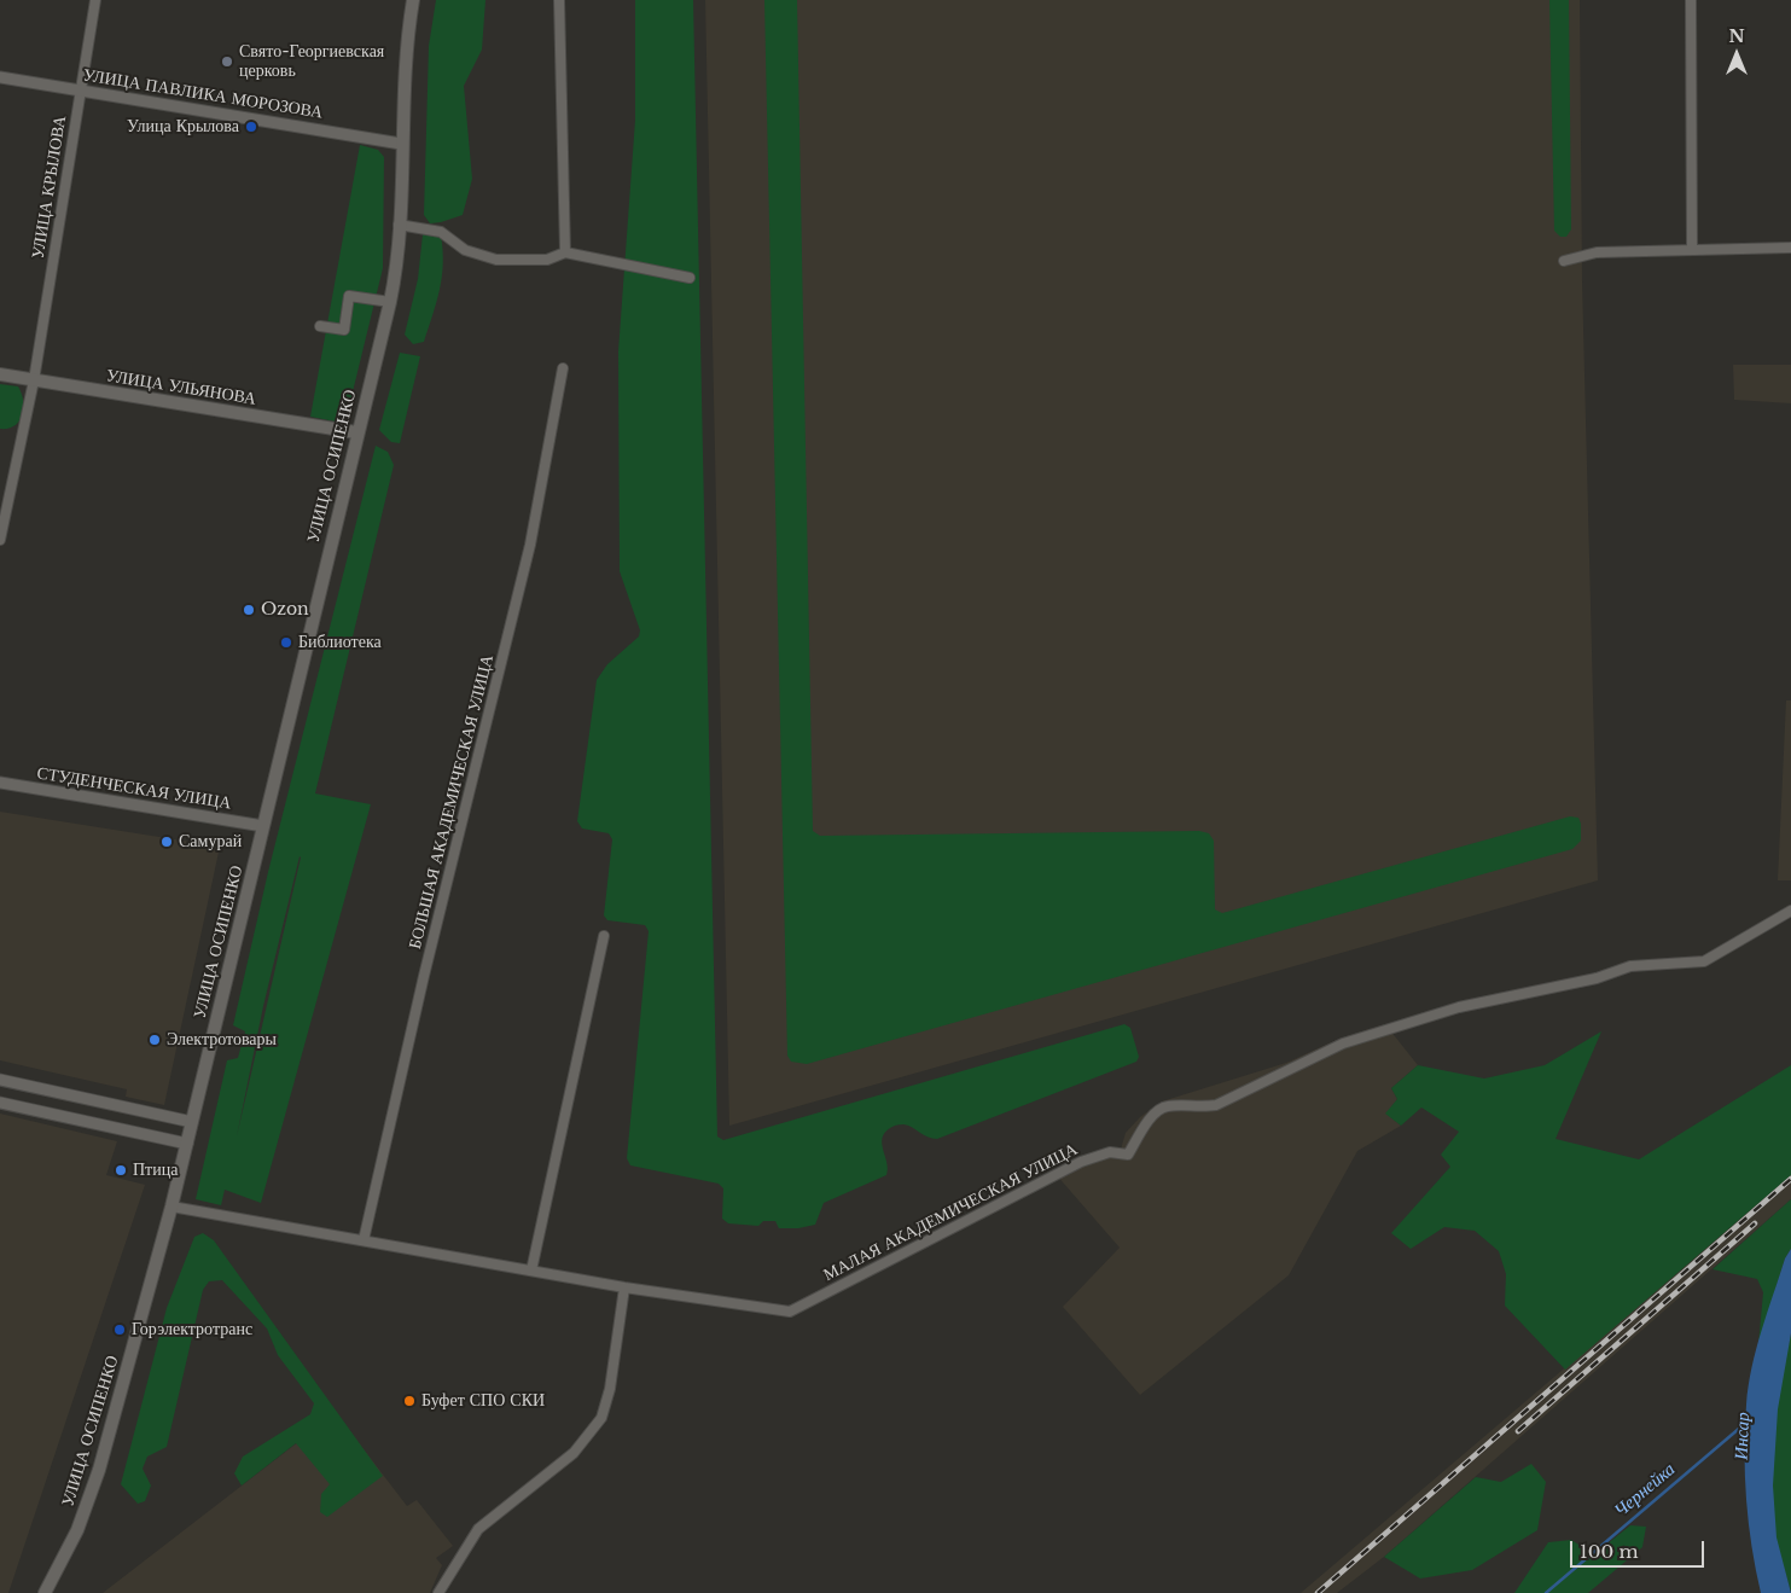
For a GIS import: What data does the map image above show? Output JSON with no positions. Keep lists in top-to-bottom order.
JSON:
{
  "streets": {
    "main road": ["УЛИЦА УЛЬЯНОВА", "УЛИЦА ОСИПЕНКО"],
    "street": [
      "УЛИЦА ПАВЛИКА МОРОЗОВА",
      "УЛИЦА КРЫЛОВА",
      "СТУДЕНЧЕСКАЯ УЛИЦА",
      "БОЛЬШАЯ АКАДЕМИЧЕСКАЯ УЛИЦА",
      "МАЛАЯ АКАДЕМИЧЕСКАЯ УЛИЦА"
    ]
  },
  "crossings": [
    ["УЛИЦА ПАВЛИКА МОРОЗОВА", "УЛИЦА КРЫЛОВА"],
    ["УЛИЦА ПАВЛИКА МОРОЗОВА", "УЛИЦА ОСИПЕНКО"],
    ["УЛИЦА КРЫЛОВА", "УЛИЦА УЛЬЯНОВА"],
    ["УЛИЦА УЛЬЯНОВА", "УЛИЦА ОСИПЕНКО"],
    ["УЛИЦА ОСИПЕНКО", "СТУДЕНЧЕСКАЯ УЛИЦА"]
  ],
  "water": ["Инсар", "Чернейка"],
  "places": [
    "Свято-Георгиевская церковь",
    "Улица Крылова",
    "Ozon",
    "Библиотека",
    "Самурай",
    "Электротовары",
    "Птица",
    "Горэлектротранс",
    "Буфет СПО СКИ"
  ],
  "scale_bar": "100 m",
  "north": "top"
}
